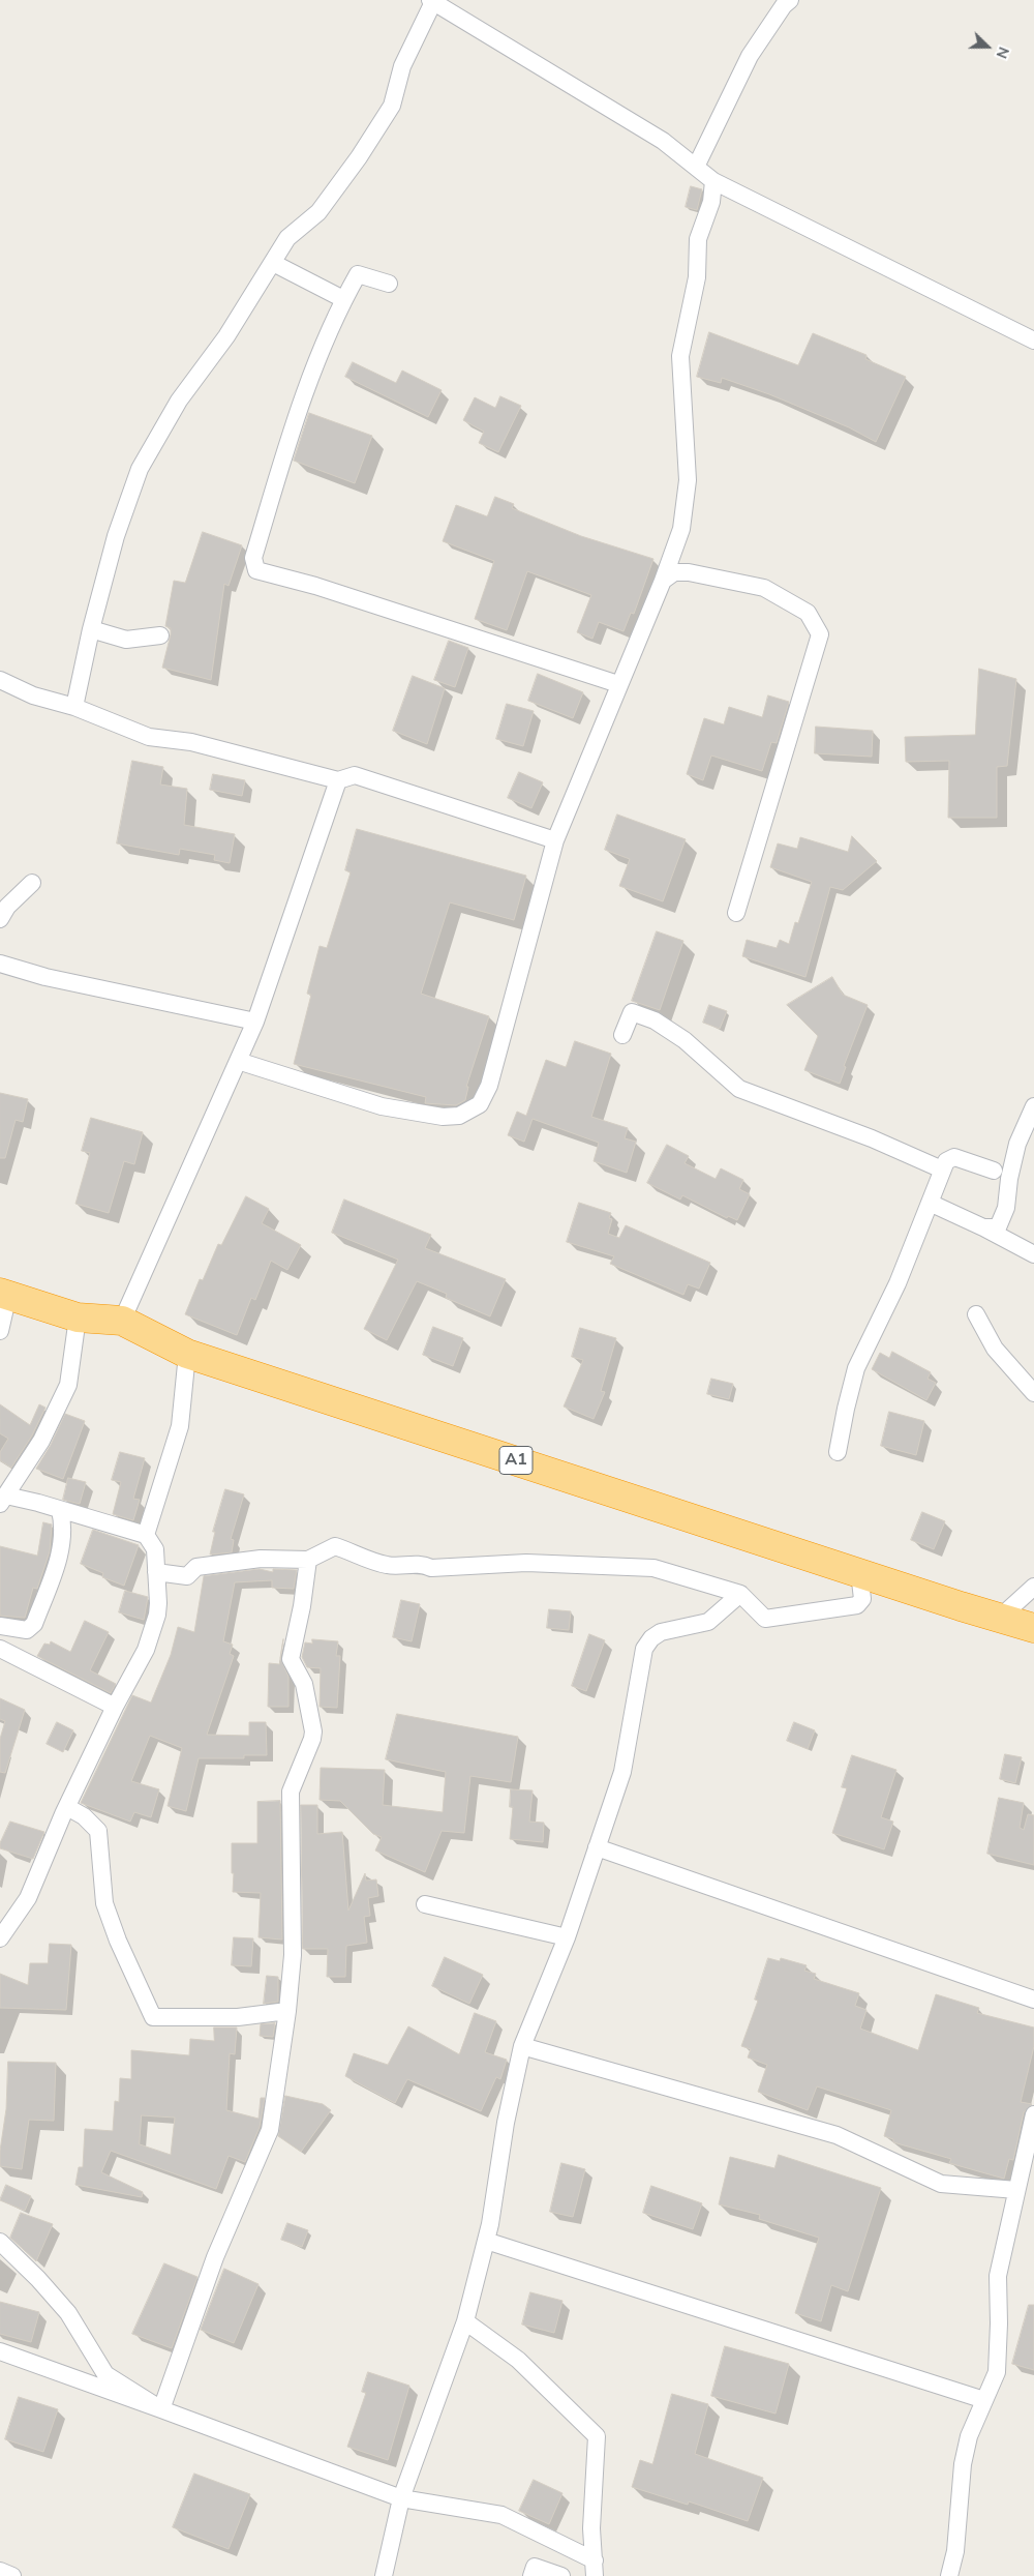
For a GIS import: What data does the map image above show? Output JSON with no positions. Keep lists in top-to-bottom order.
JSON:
{
  "streets": {
    "highway": ["A1"]
  },
  "north": "right"
}
